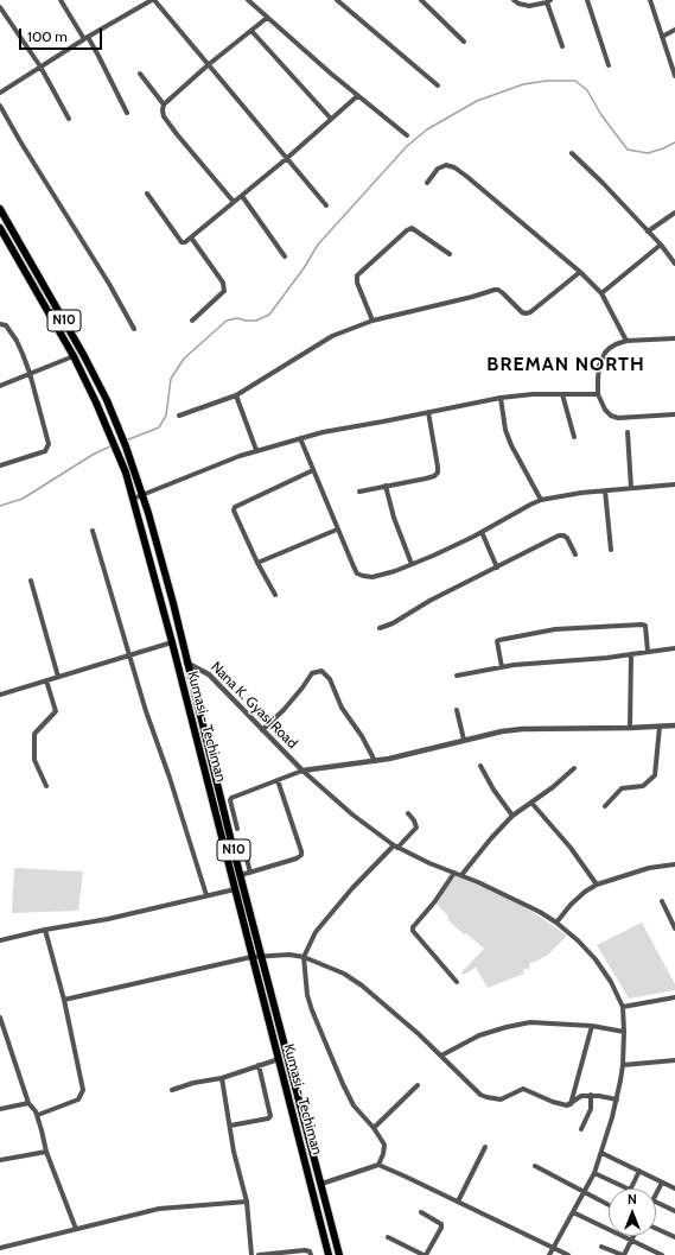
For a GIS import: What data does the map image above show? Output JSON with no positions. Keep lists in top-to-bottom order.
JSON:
{
  "streets": {
    "highway": ["N10", "Kumasi - Techiman"],
    "street": ["Nana K. Gyasi Road"]
  },
  "crossings": [
    ["N10", "Nana K. Gyasi Road"]
  ],
  "districts": ["BREMAN NORTH"],
  "scale_bar": "100 m",
  "north": "top"
}
